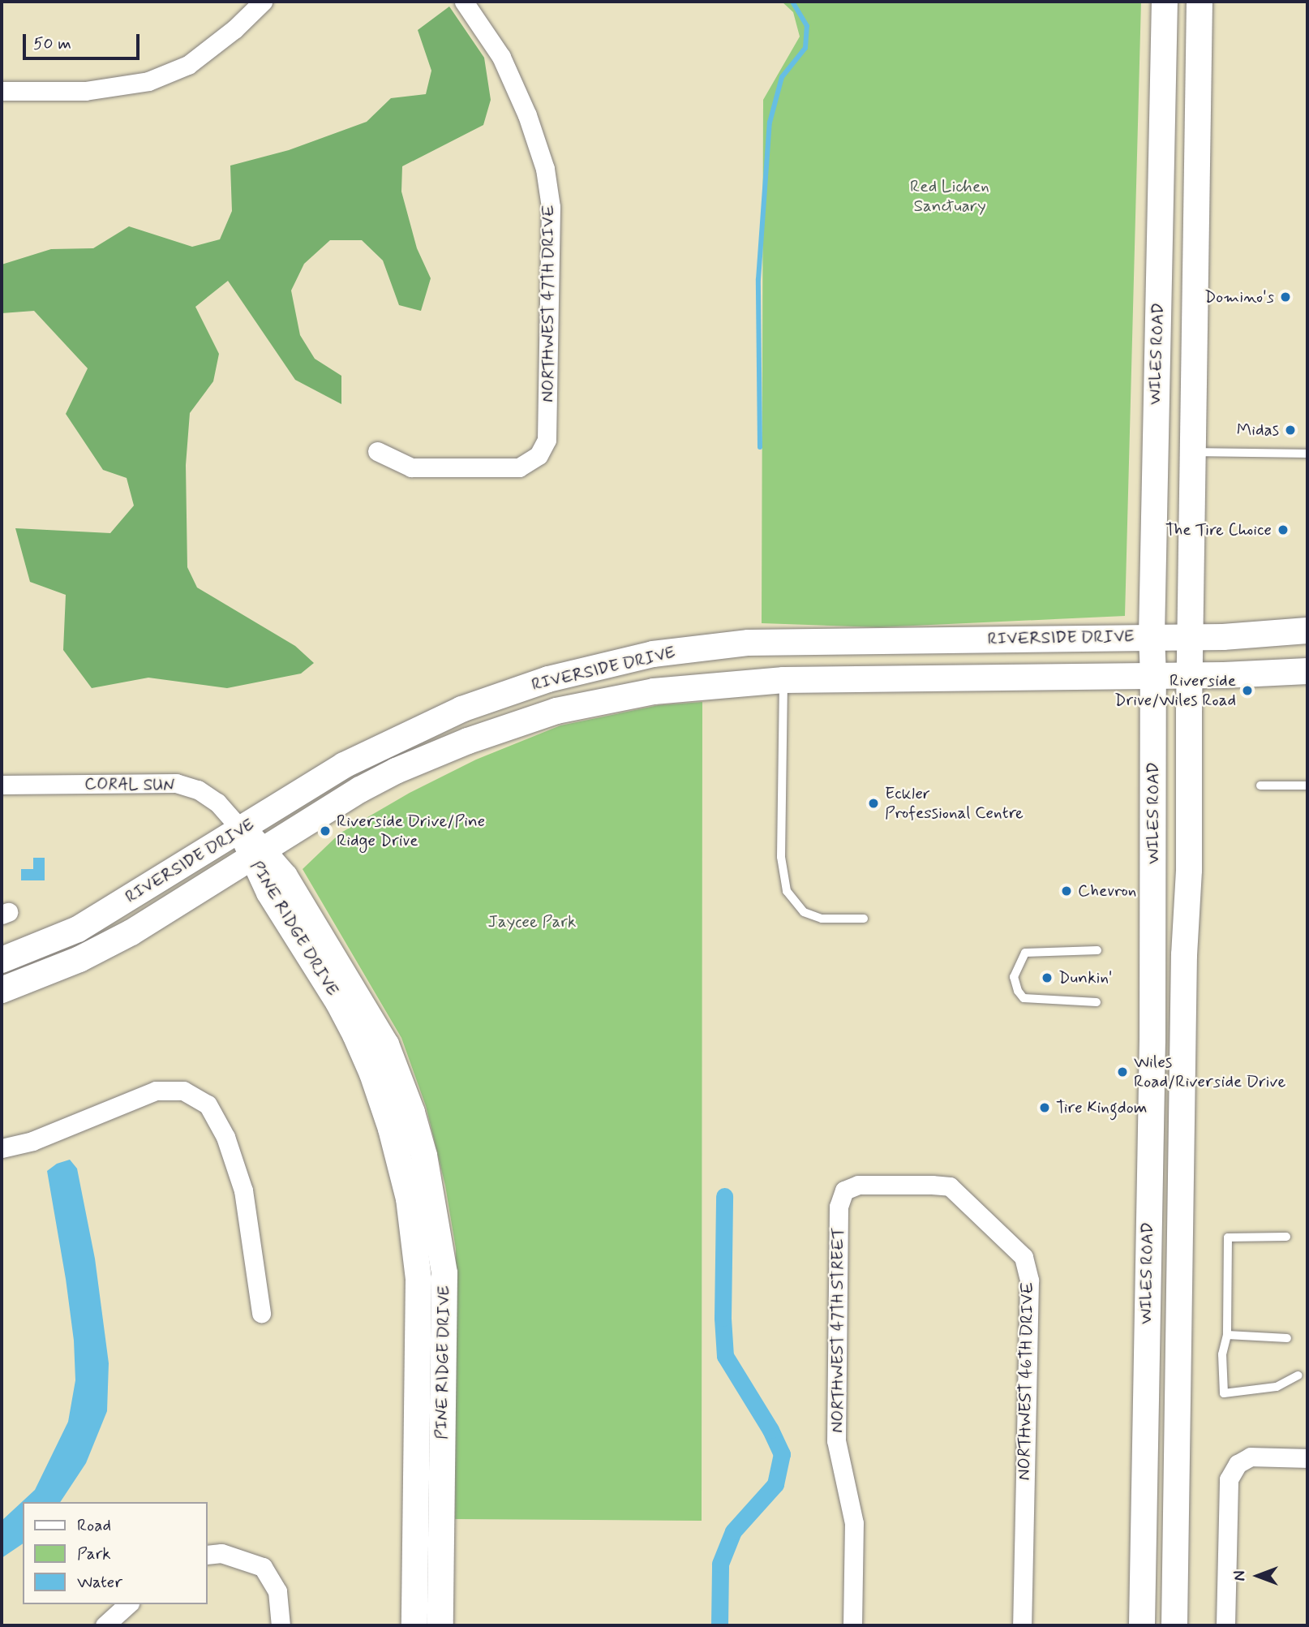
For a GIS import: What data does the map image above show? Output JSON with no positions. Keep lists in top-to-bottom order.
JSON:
{
  "streets": {
    "street": [
      "NORTHWEST 47TH DRIVE",
      "WILES ROAD",
      "RIVERSIDE DRIVE",
      "CORAL SUN",
      "PINE RIDGE DRIVE",
      "NORTHWEST 47TH STREET",
      "NORTHWEST 46TH DRIVE"
    ]
  },
  "crossings": [
    ["WILES ROAD", "RIVERSIDE DRIVE"],
    ["RIVERSIDE DRIVE", "CORAL SUN"],
    ["RIVERSIDE DRIVE", "PINE RIDGE DRIVE"],
    ["CORAL SUN", "PINE RIDGE DRIVE"],
    ["NORTHWEST 47TH STREET", "NORTHWEST 46TH DRIVE"]
  ],
  "parks": ["Red Lichen Sanctuary", "Jaycee Park"],
  "places": [
    "Domino's",
    "Midas",
    "The Tire Choice",
    "Riverside Drive/Wiles Road",
    "Eckler Professional Centre",
    "Riverside Drive/Pine Ridge Drive",
    "Chevron",
    "Dunkin'",
    "Wiles Road/Riverside Drive",
    "Tire Kingdom"
  ],
  "legend": ["Road", "Park", "Water"],
  "scale_bar": "50 m",
  "north": "left"
}
